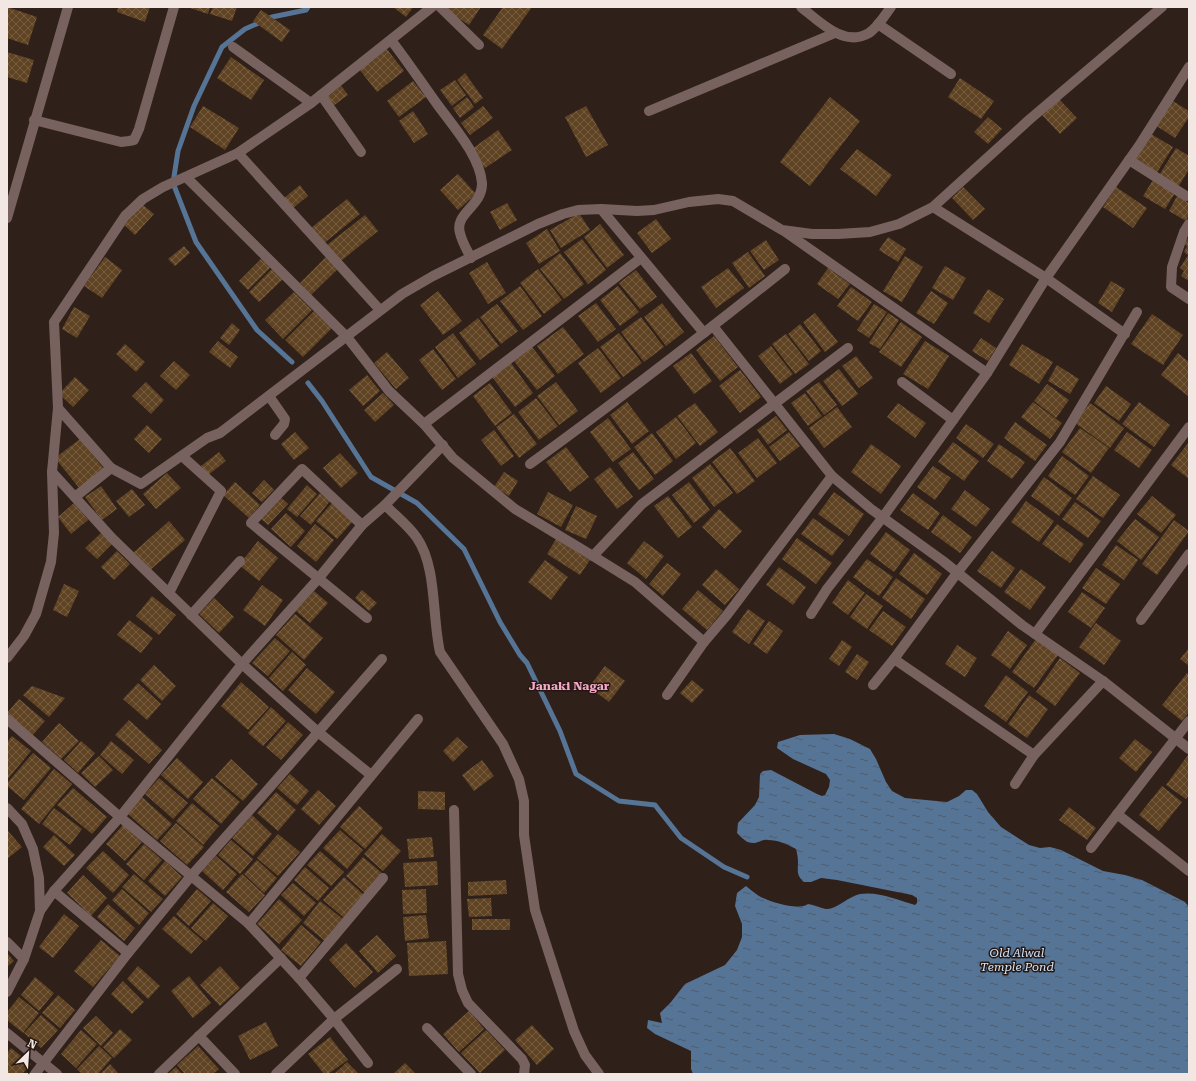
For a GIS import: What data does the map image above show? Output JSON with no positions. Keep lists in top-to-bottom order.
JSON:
{
  "districts": ["Janaki Nagar"],
  "water": ["Old Alwal Temple Pond"],
  "north": "top right"
}
